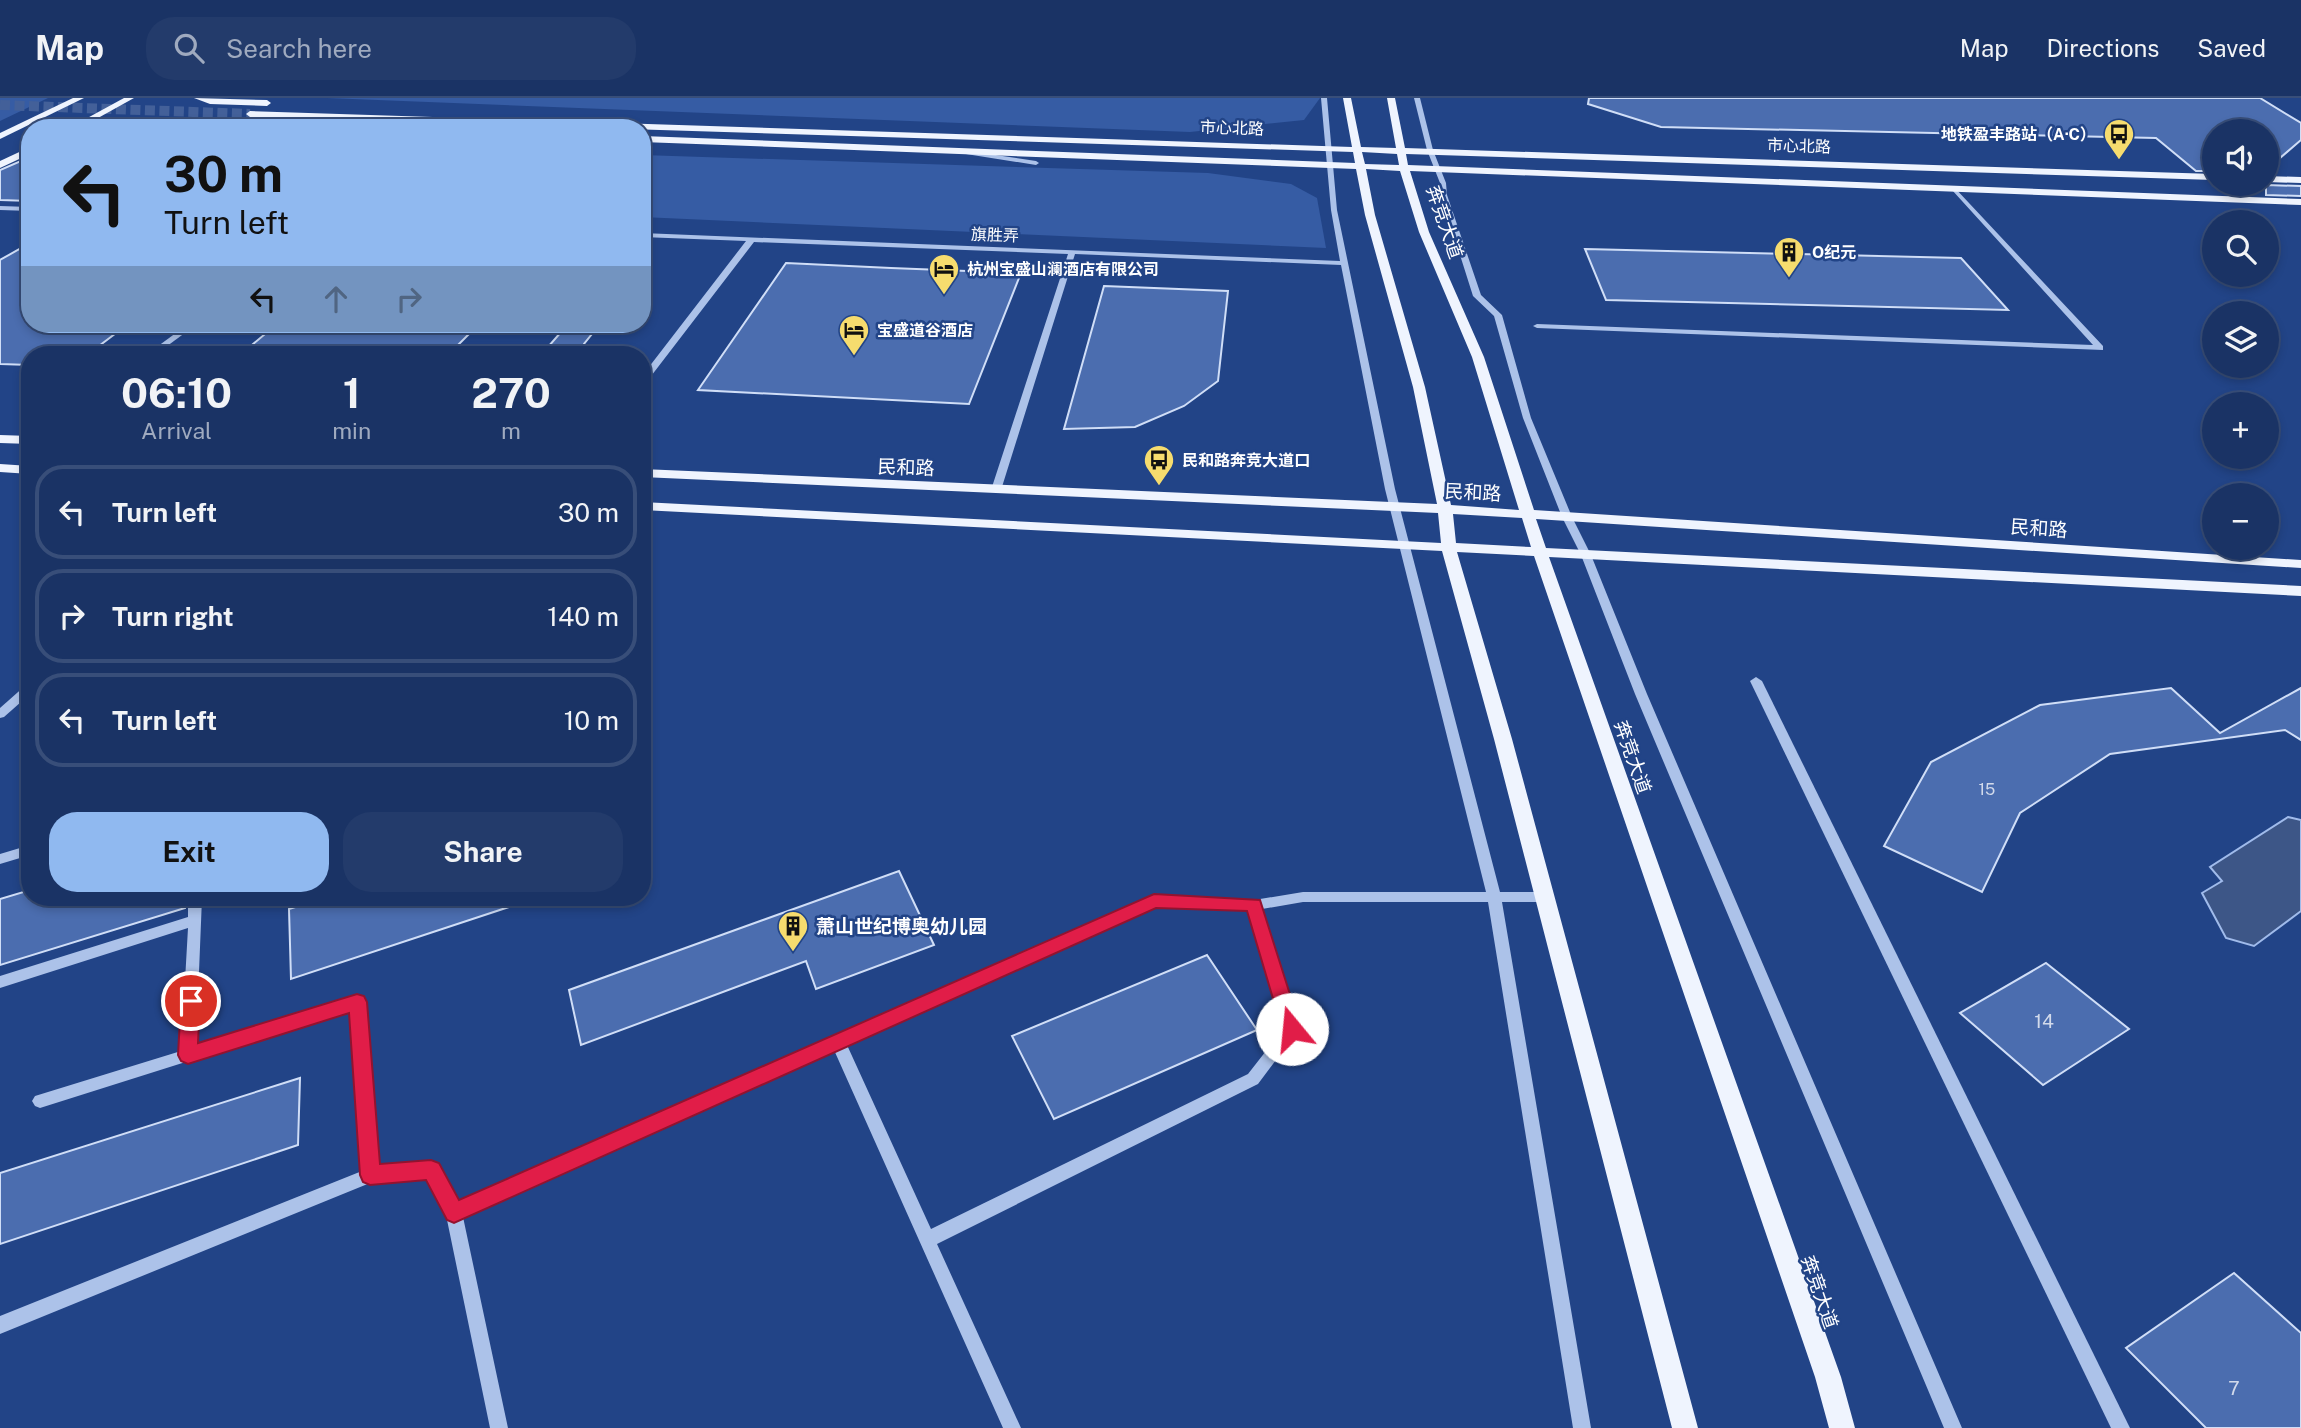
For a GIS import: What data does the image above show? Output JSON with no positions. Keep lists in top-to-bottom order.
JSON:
{
  "streets": {
    "main road": ["市心北路", "奔竞大道", "民和路"],
    "street": ["旗胜弄"]
  },
  "crossings": [
    ["市心北路", "奔竞大道"],
    ["奔竞大道", "民和路"]
  ],
  "places": {
    "bus stop": ["地铁盈丰路站（A·C）", "民和路奔竞大道口"],
    "building": ["O纪元", "萧山世纪博奥幼儿园"],
    "hotel": ["杭州宝盛山澜酒店有限公司", "宝盛道谷酒店"]
  },
  "house_numbers": ["15", "14", "7"],
  "page": {
    "header": "Map",
    "search": "Search here",
    "nav": ["Map", "Directions", "Saved"],
    "map_buttons": ["+", "−"],
    "turn": ["30 m", "Turn left"],
    "eta": [
      "06:10",
      "Arrival",
      "1",
      "min",
      "270",
      "m"
    ],
    "list": [
      {
        "name": "Turn left",
        "value": "30 m"
      },
      {
        "name": "Turn right",
        "value": "140 m"
      },
      {
        "name": "Turn left",
        "value": "10 m"
      }
    ],
    "buttons": ["Exit", "Share"]
  }
}
